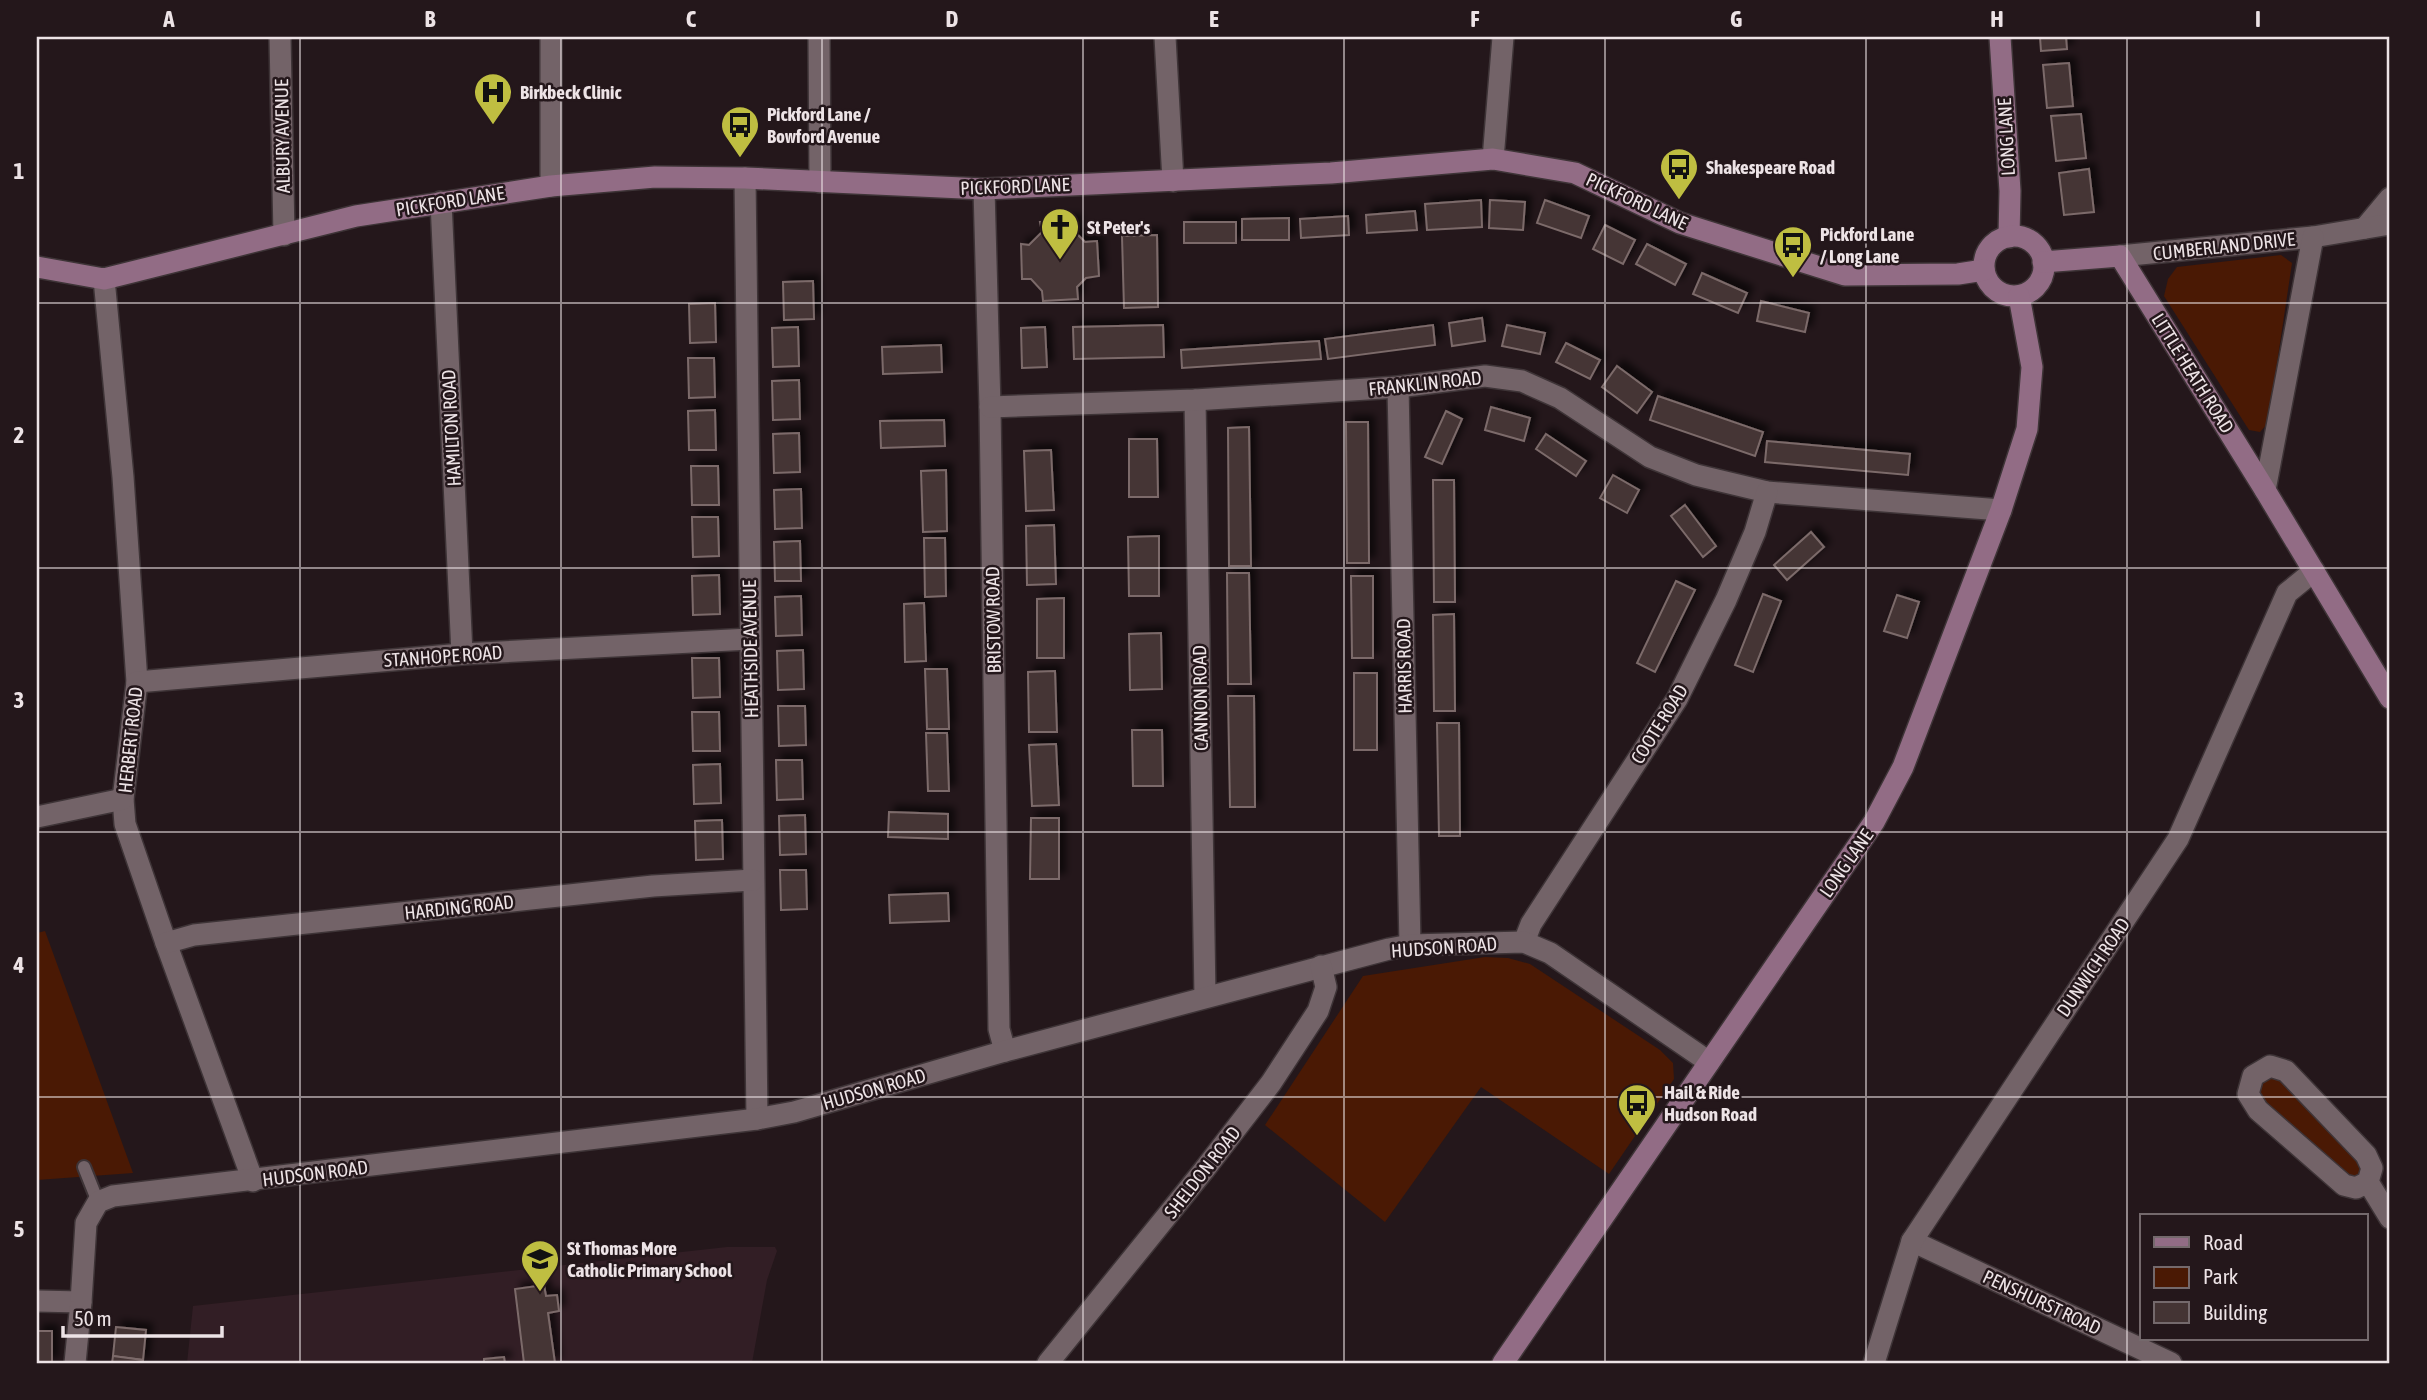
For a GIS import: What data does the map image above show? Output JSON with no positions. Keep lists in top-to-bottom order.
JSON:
{
  "streets": {
    "street": [
      "ALBURY AVENUE",
      "LONG LANE",
      "PICKFORD LANE",
      "CUMBERLAND DRIVE",
      "LITTLE HEATH ROAD",
      "FRANKLIN ROAD",
      "HAMILTON ROAD",
      "BRISTOW ROAD",
      "HEATHSIDE AVENUE",
      "STANHOPE ROAD",
      "HARRIS ROAD",
      "CANNON ROAD",
      "COOTE ROAD",
      "HERBERT ROAD",
      "HARDING ROAD",
      "HUDSON ROAD",
      "DUNWICH ROAD",
      "SHELDON ROAD",
      "PENSHURST ROAD"
    ]
  },
  "crossings": [
    ["ALBURY AVENUE", "PICKFORD LANE"],
    ["LONG LANE", "PICKFORD LANE"],
    ["LONG LANE", "CUMBERLAND DRIVE"],
    ["LONG LANE", "FRANKLIN ROAD"],
    ["LONG LANE", "HUDSON ROAD"],
    ["PICKFORD LANE", "CUMBERLAND DRIVE"],
    ["PICKFORD LANE", "HAMILTON ROAD"],
    ["PICKFORD LANE", "BRISTOW ROAD"],
    ["PICKFORD LANE", "HEATHSIDE AVENUE"],
    ["PICKFORD LANE", "HERBERT ROAD"],
    ["CUMBERLAND DRIVE", "LITTLE HEATH ROAD"],
    ["LITTLE HEATH ROAD", "DUNWICH ROAD"],
    ["FRANKLIN ROAD", "BRISTOW ROAD"],
    ["FRANKLIN ROAD", "HARRIS ROAD"],
    ["FRANKLIN ROAD", "CANNON ROAD"],
    ["FRANKLIN ROAD", "COOTE ROAD"],
    ["HAMILTON ROAD", "STANHOPE ROAD"],
    ["BRISTOW ROAD", "HUDSON ROAD"],
    ["HEATHSIDE AVENUE", "STANHOPE ROAD"],
    ["HEATHSIDE AVENUE", "HARDING ROAD"],
    ["HEATHSIDE AVENUE", "HUDSON ROAD"],
    ["STANHOPE ROAD", "HERBERT ROAD"],
    ["HARRIS ROAD", "HUDSON ROAD"],
    ["CANNON ROAD", "HUDSON ROAD"],
    ["COOTE ROAD", "HUDSON ROAD"],
    ["HERBERT ROAD", "HARDING ROAD"],
    ["HERBERT ROAD", "HUDSON ROAD"],
    ["HUDSON ROAD", "SHELDON ROAD"],
    ["DUNWICH ROAD", "PENSHURST ROAD"]
  ],
  "places": {
    "hospital": ["Birkbeck Clinic"],
    "bus stop": [
      "Pickford Lane / Bowford Avenue",
      "Shakespeare Road",
      "Pickford Lane / Long Lane",
      "Hail & Ride Hudson Road"
    ],
    "church": ["St Peter's"],
    "school or university": ["St Thomas More Catholic Primary School"]
  },
  "legend": ["Road", "Park", "Building"],
  "scale_bar": "50 m",
  "grid": {
    "columns": [
      "A",
      "B",
      "C",
      "D",
      "E",
      "F",
      "G",
      "H",
      "I"
    ],
    "rows": [
      "1",
      "2",
      "3",
      "4",
      "5"
    ]
  }
}
